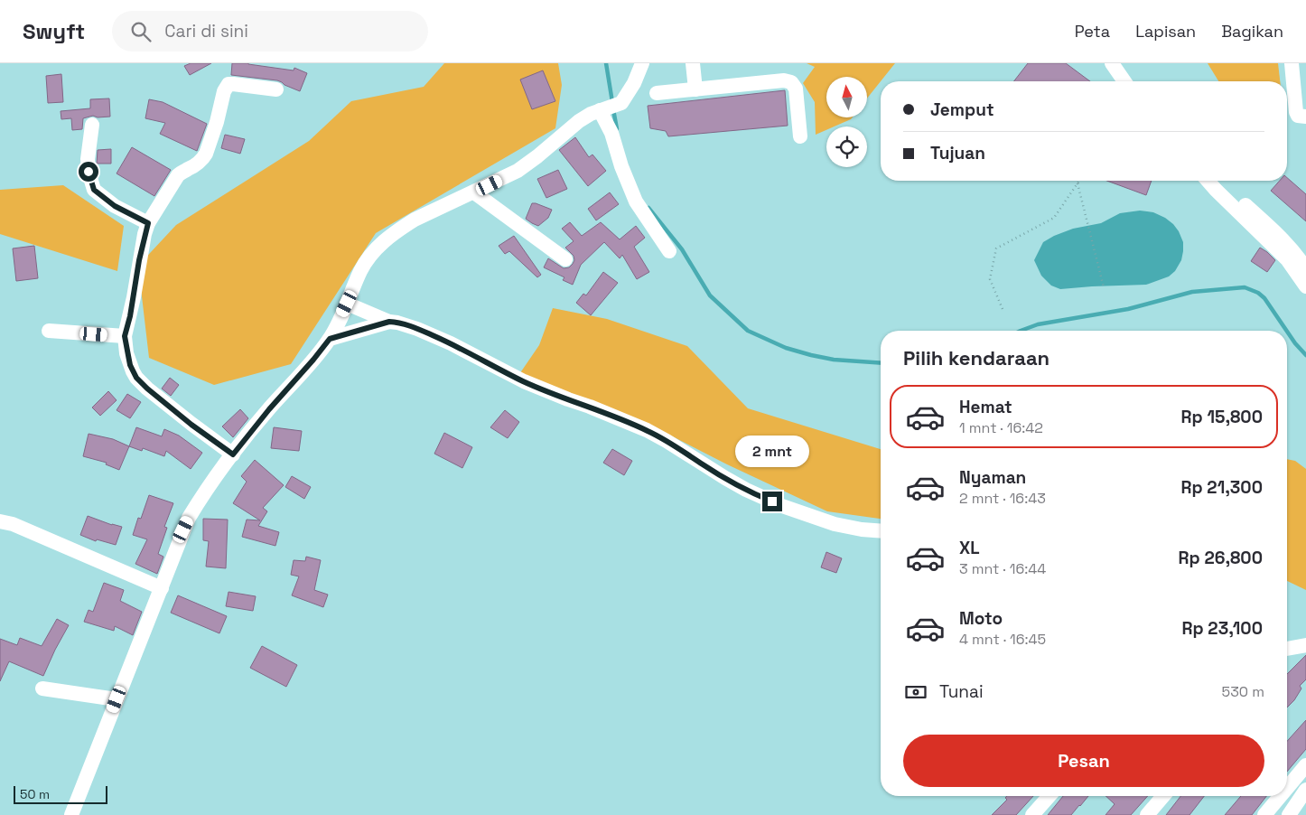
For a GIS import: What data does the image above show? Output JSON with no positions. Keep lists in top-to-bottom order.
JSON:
{
  "scale_bar": "50 m",
  "north": "top",
  "page": {
    "header": "Swyft",
    "search": "Cari di sini",
    "nav": ["Peta", "Lapisan", "Bagikan"],
    "banner": ["Jemput", "Tujuan"],
    "heading": "Pilih kendaraan",
    "list": [
      {
        "name": "Hemat",
        "note": "1 mnt · 16:42",
        "value": "Rp 15,800"
      },
      {
        "name": "Nyaman",
        "note": "2 mnt · 16:43",
        "value": "Rp 21,300"
      },
      {
        "name": "XL",
        "note": "3 mnt · 16:44",
        "value": "Rp 26,800"
      },
      {
        "name": "Moto",
        "note": "4 mnt · 16:45",
        "value": "Rp 23,100"
      }
    ],
    "bubble": "2 mnt",
    "pay": ["Tunai", "530 m"],
    "buttons": "Pesan",
    "scale": "50 m"
  }
}
